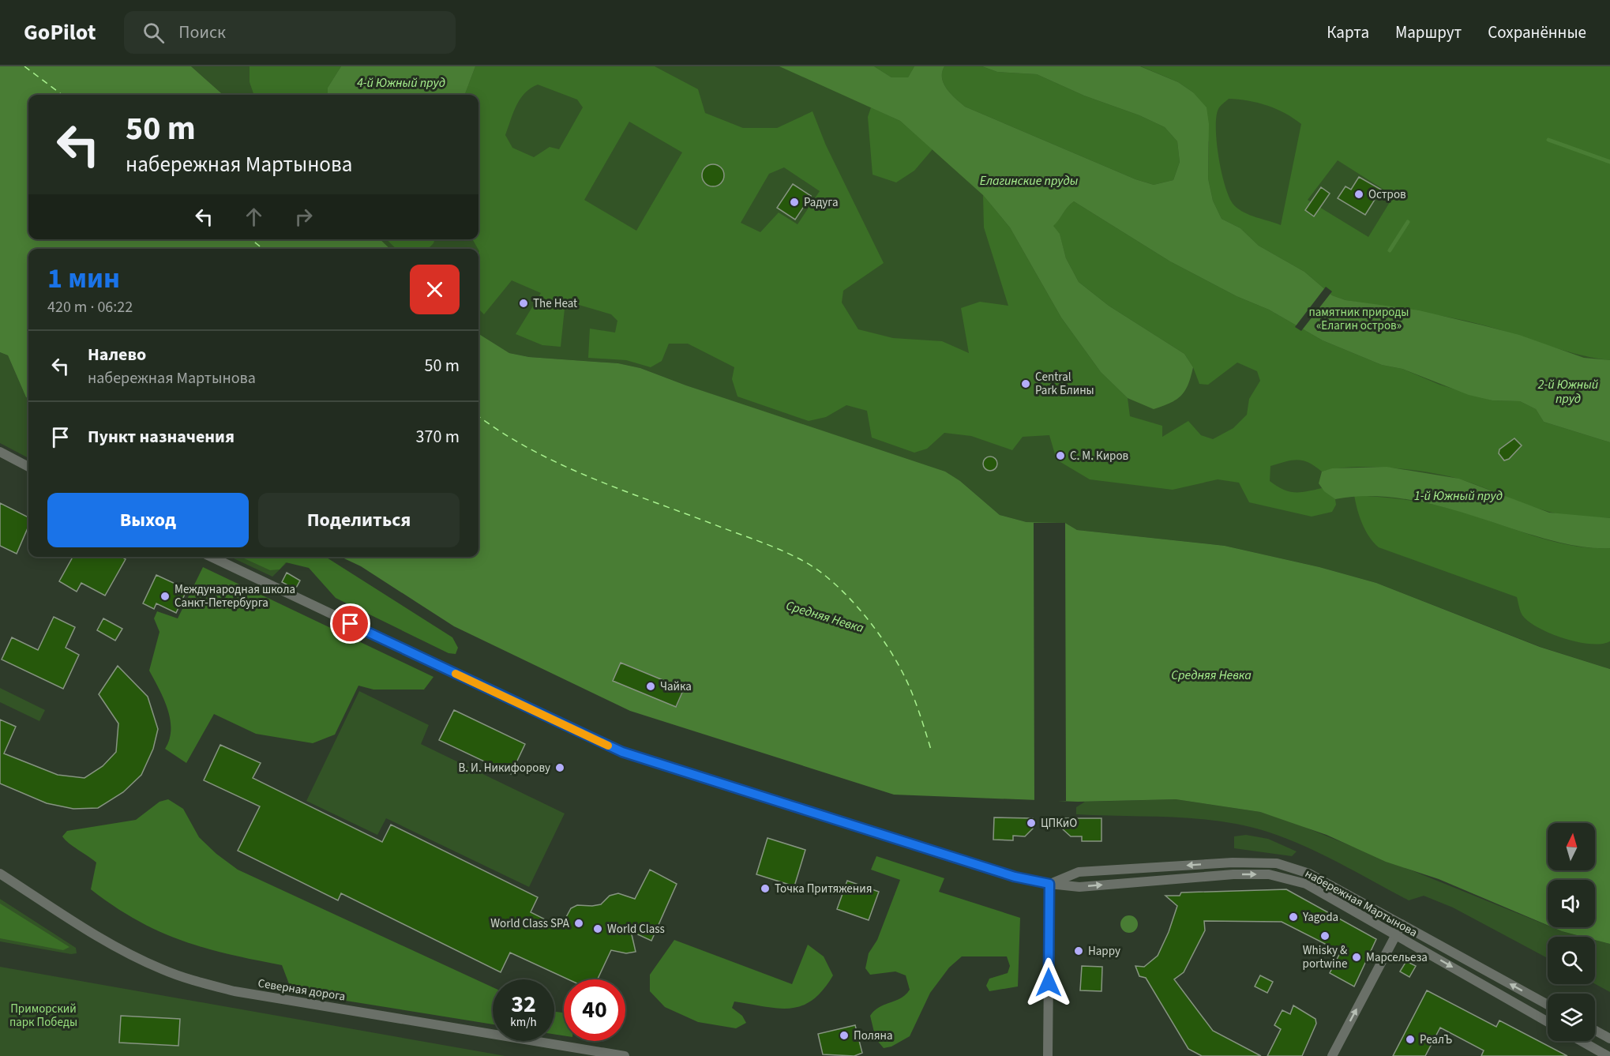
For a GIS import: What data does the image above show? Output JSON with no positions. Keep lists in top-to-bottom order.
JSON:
{
  "streets": {
    "street": ["набережная Мартынова", "Северная дорога"]
  },
  "water": [
    "4-й Южный пруд",
    "Елагинские пруды",
    "2-й Южный пруд",
    "1-й Южный пруд",
    "Средняя Невка"
  ],
  "parks": ["памятник природы «Елагин остров»", "Приморский парк Победы"],
  "places": [
    "Остров",
    "Радуга",
    "The Heat",
    "Central Park Блины",
    "С. М. Киров",
    "Международная школа Санкт-Петербурга",
    "Чайка",
    "В. И. Никифорову",
    "ЦПКиО",
    "Точка Притяжения",
    "Yagoda",
    "World Class SPA",
    "World Class",
    "Whisky & portwine",
    "Happy",
    "Марсельеза",
    "Поляна",
    "РеалЪ"
  ],
  "north": "top",
  "page": {
    "header": "GoPilot",
    "search": "Поиск",
    "nav": ["Карта", "Маршрут", "Сохранённые"],
    "turn": ["50 m", "набережная Мартынова"],
    "heading": ["1 мин", "420 m · 06:22"],
    "list": [
      {
        "name": "Налево",
        "note": "набережная Мартынова",
        "value": "50 m"
      },
      {
        "name": "Пункт назначения",
        "value": "370 m"
      }
    ],
    "buttons": ["Выход", "Поделиться"],
    "speed": "32 km/h",
    "limit": "40"
  }
}
